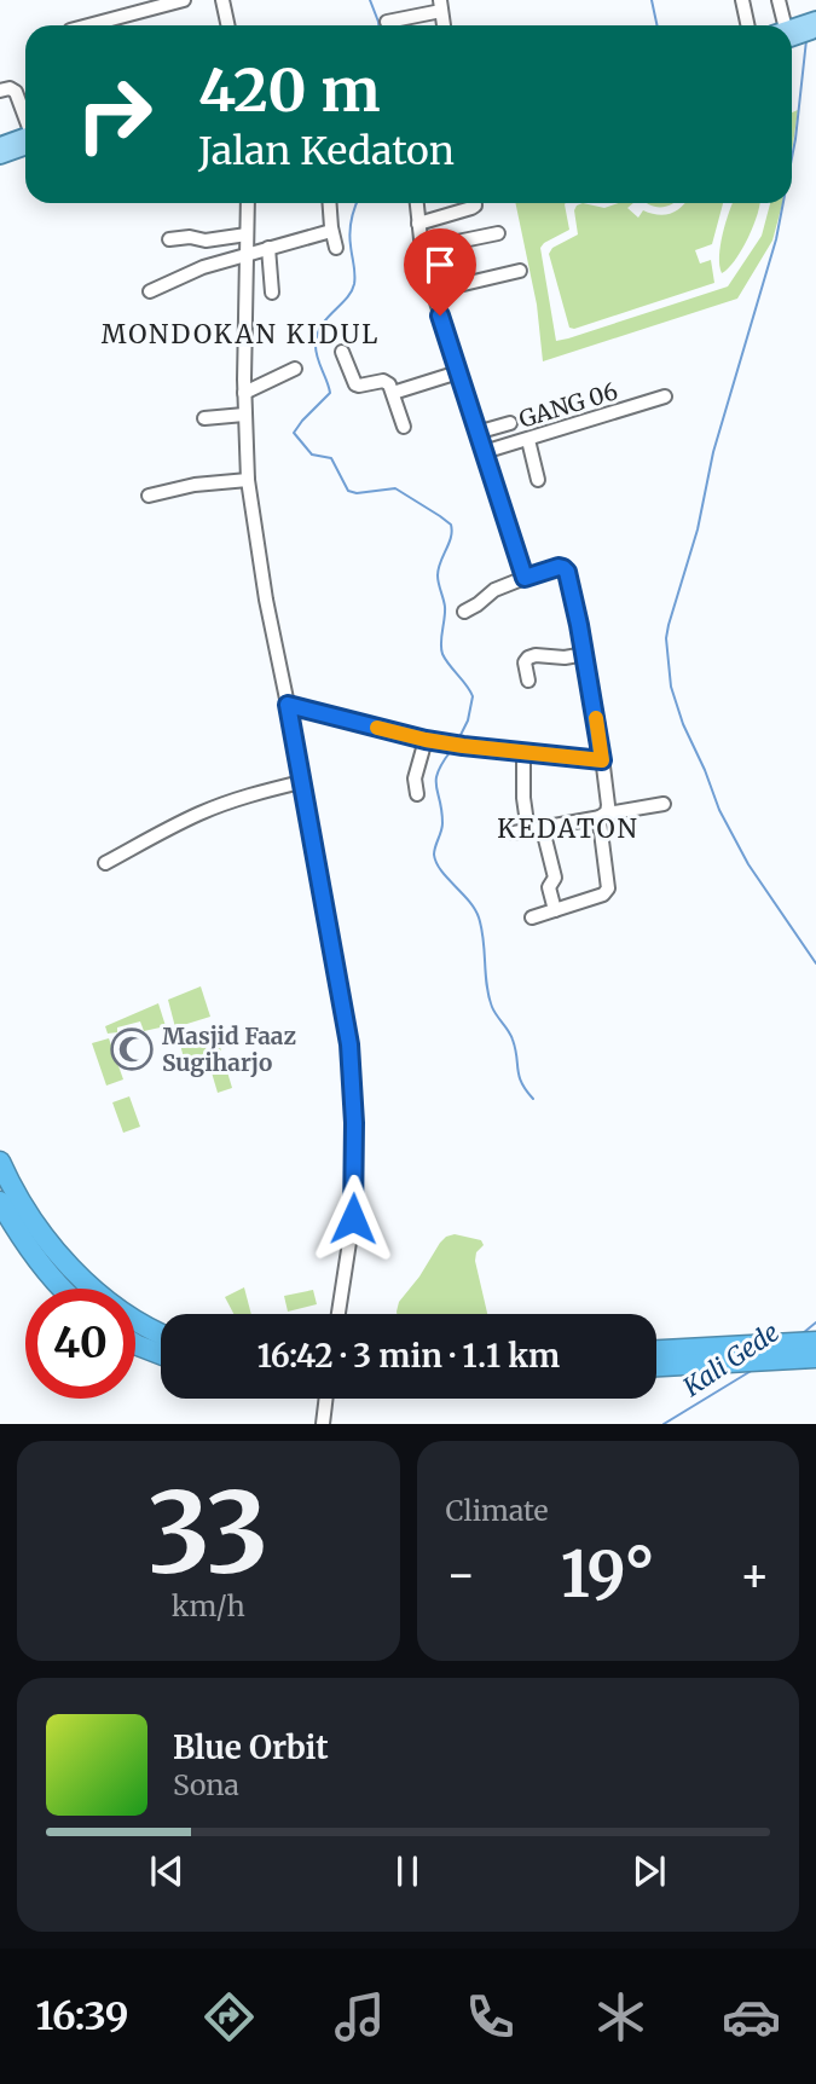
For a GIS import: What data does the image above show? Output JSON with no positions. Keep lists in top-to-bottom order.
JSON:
{
  "streets": {
    "street": ["GANG 06"]
  },
  "districts": ["MONDOKAN KIDUL", "KEDATON"],
  "water": ["Kali Gede"],
  "places": {
    "mosque": ["Masjid Faaz Sugiharjo"]
  },
  "page": {
    "turn": ["420 m", "Jalan Kedaton"],
    "limit": "40",
    "trip": "16:42 · 3 min · 1.1 km",
    "tile": [
      ["33", "km/h"],
      "Climate"
    ],
    "heat": ["−", "19°", "+"],
    "song": ["Blue Orbit", "Sona"],
    "tabs": "16:39"
  }
}
